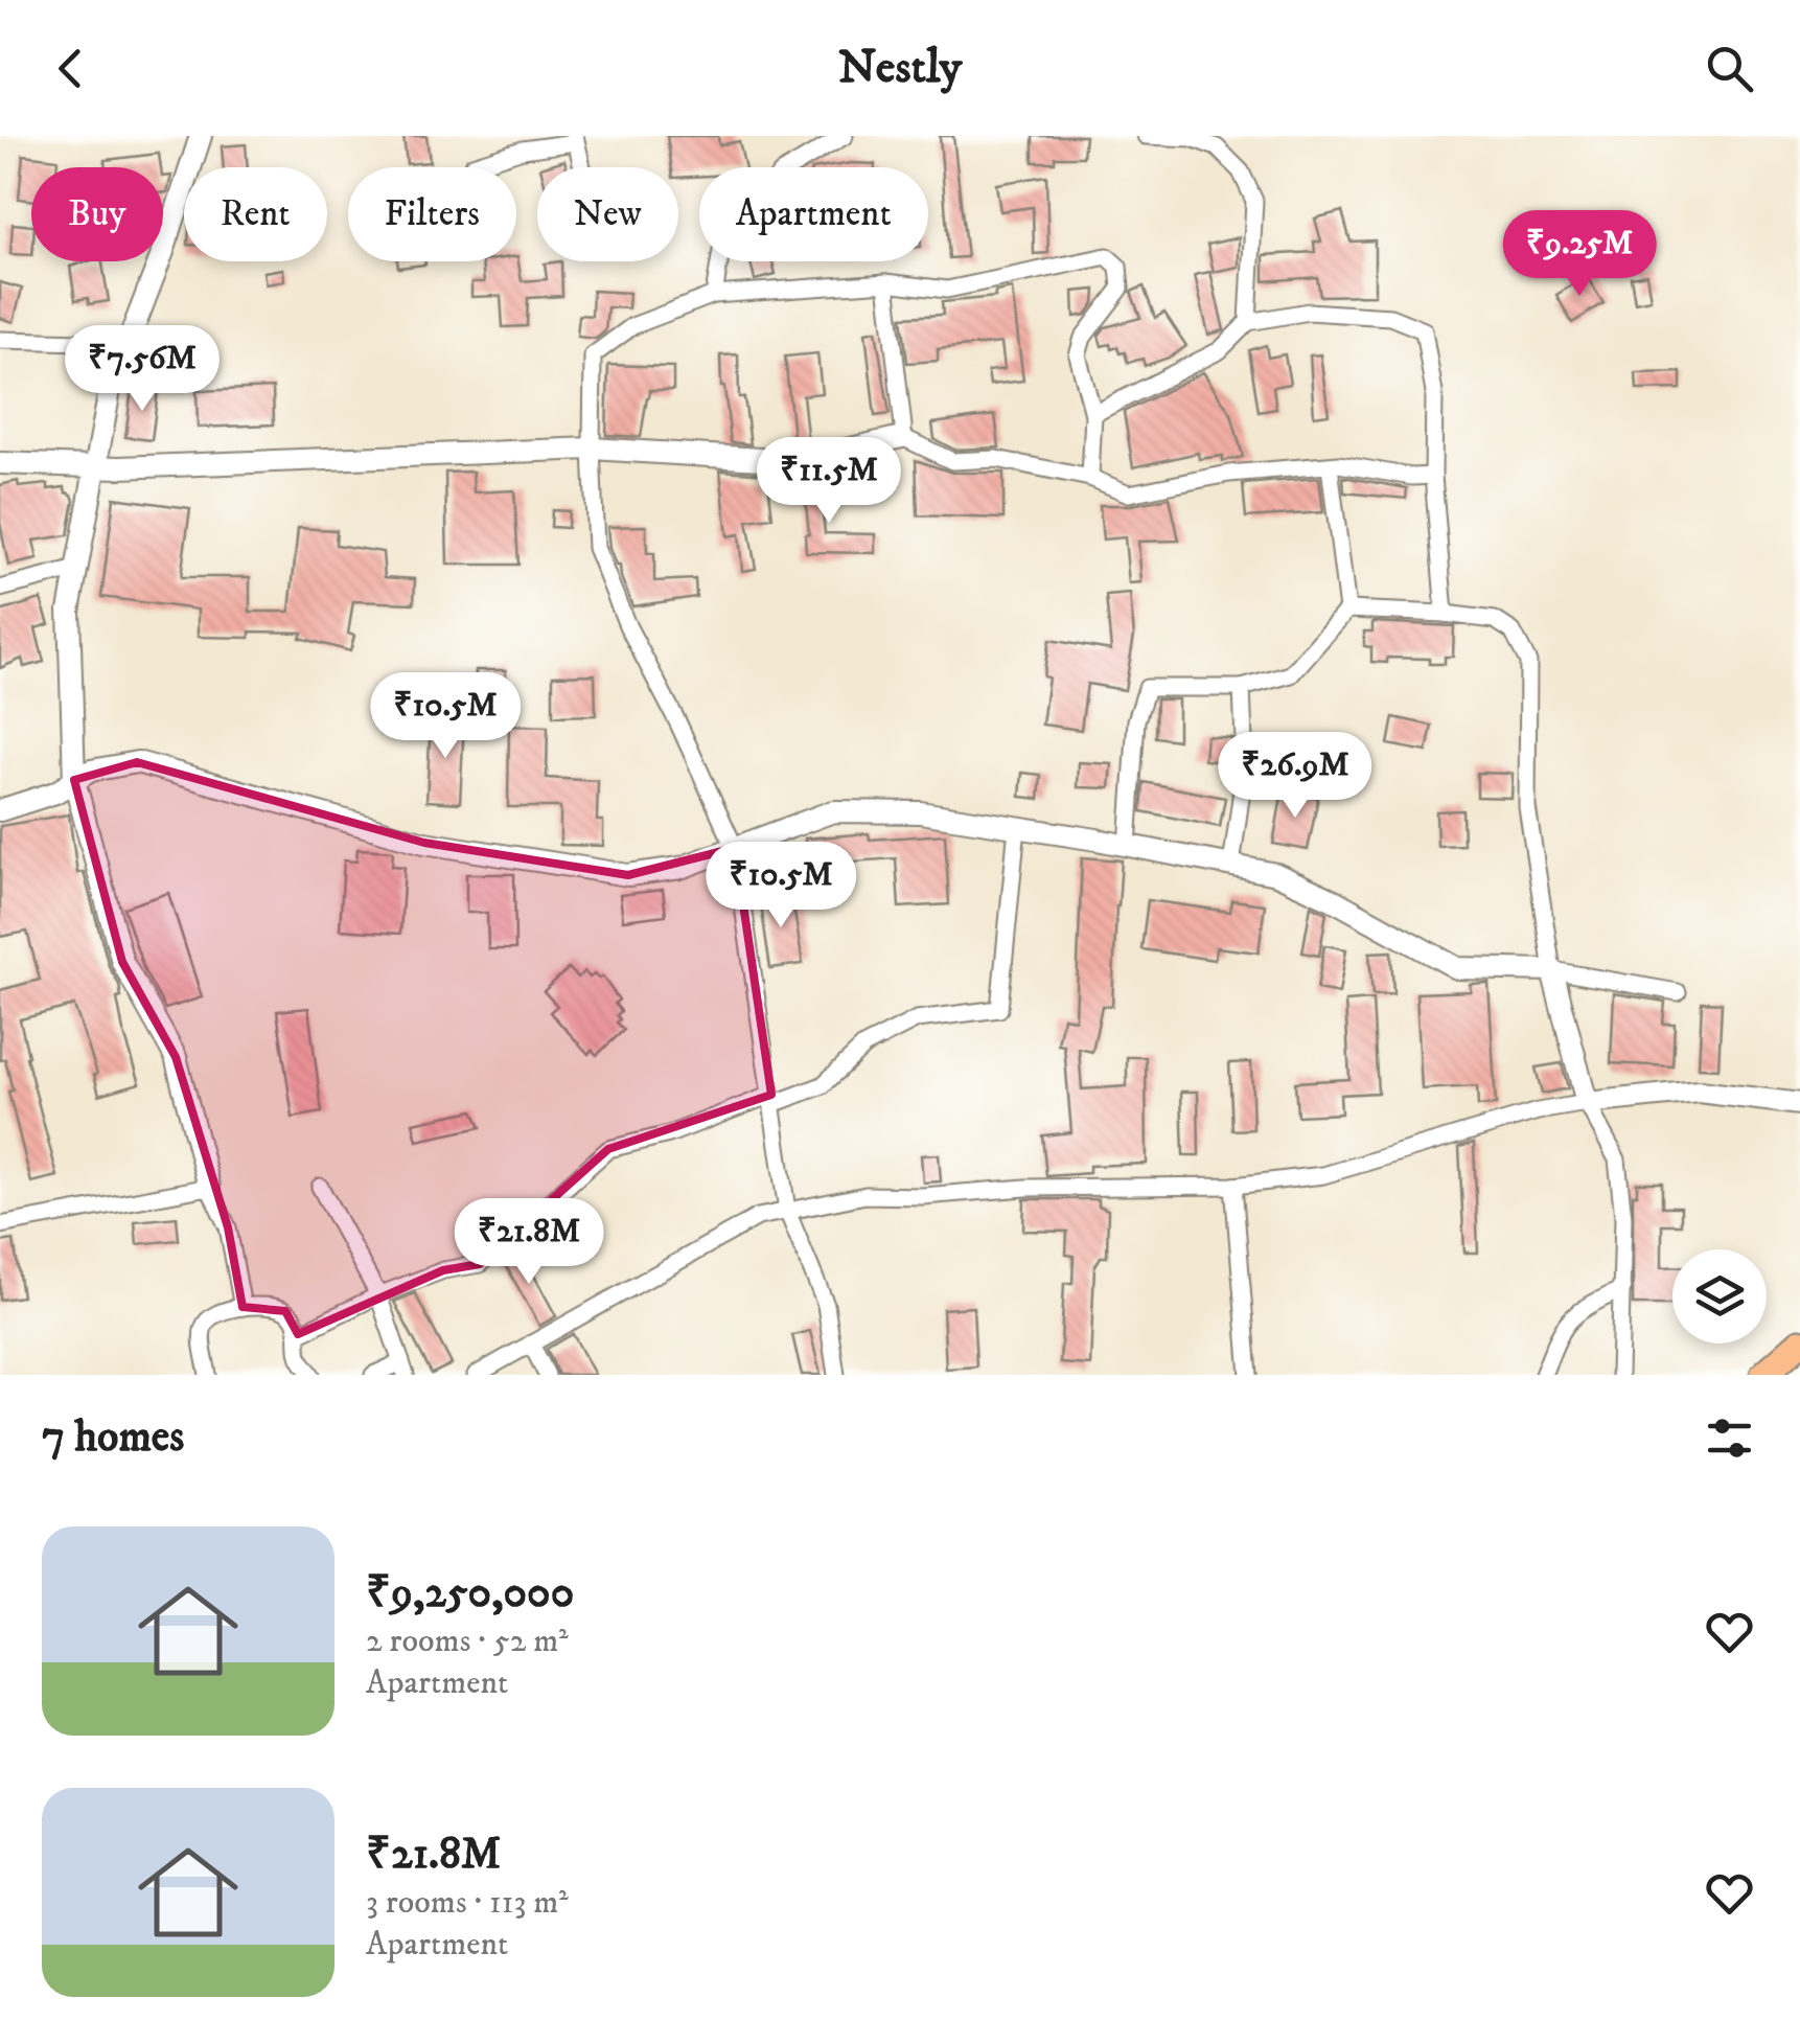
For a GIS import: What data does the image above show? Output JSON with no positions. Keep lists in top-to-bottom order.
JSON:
{
  "page": {
    "header": "Nestly",
    "chip": [
      "Buy",
      "Rent",
      "Filters",
      "New",
      "Apartment"
    ],
    "price": [
      "₹9.25M",
      "₹7.56M",
      "₹11.5M",
      "₹10.5M",
      "₹26.9M",
      "₹10.5M",
      "₹21.8M"
    ],
    "heading": "7 homes",
    "list": [
      {
        "name": "₹9,250,000",
        "note": "2 rooms · 52 m² · Apartment"
      },
      {
        "name": "₹21.8M",
        "note": "3 rooms · 113 m² · Apartment"
      }
    ]
  }
}
